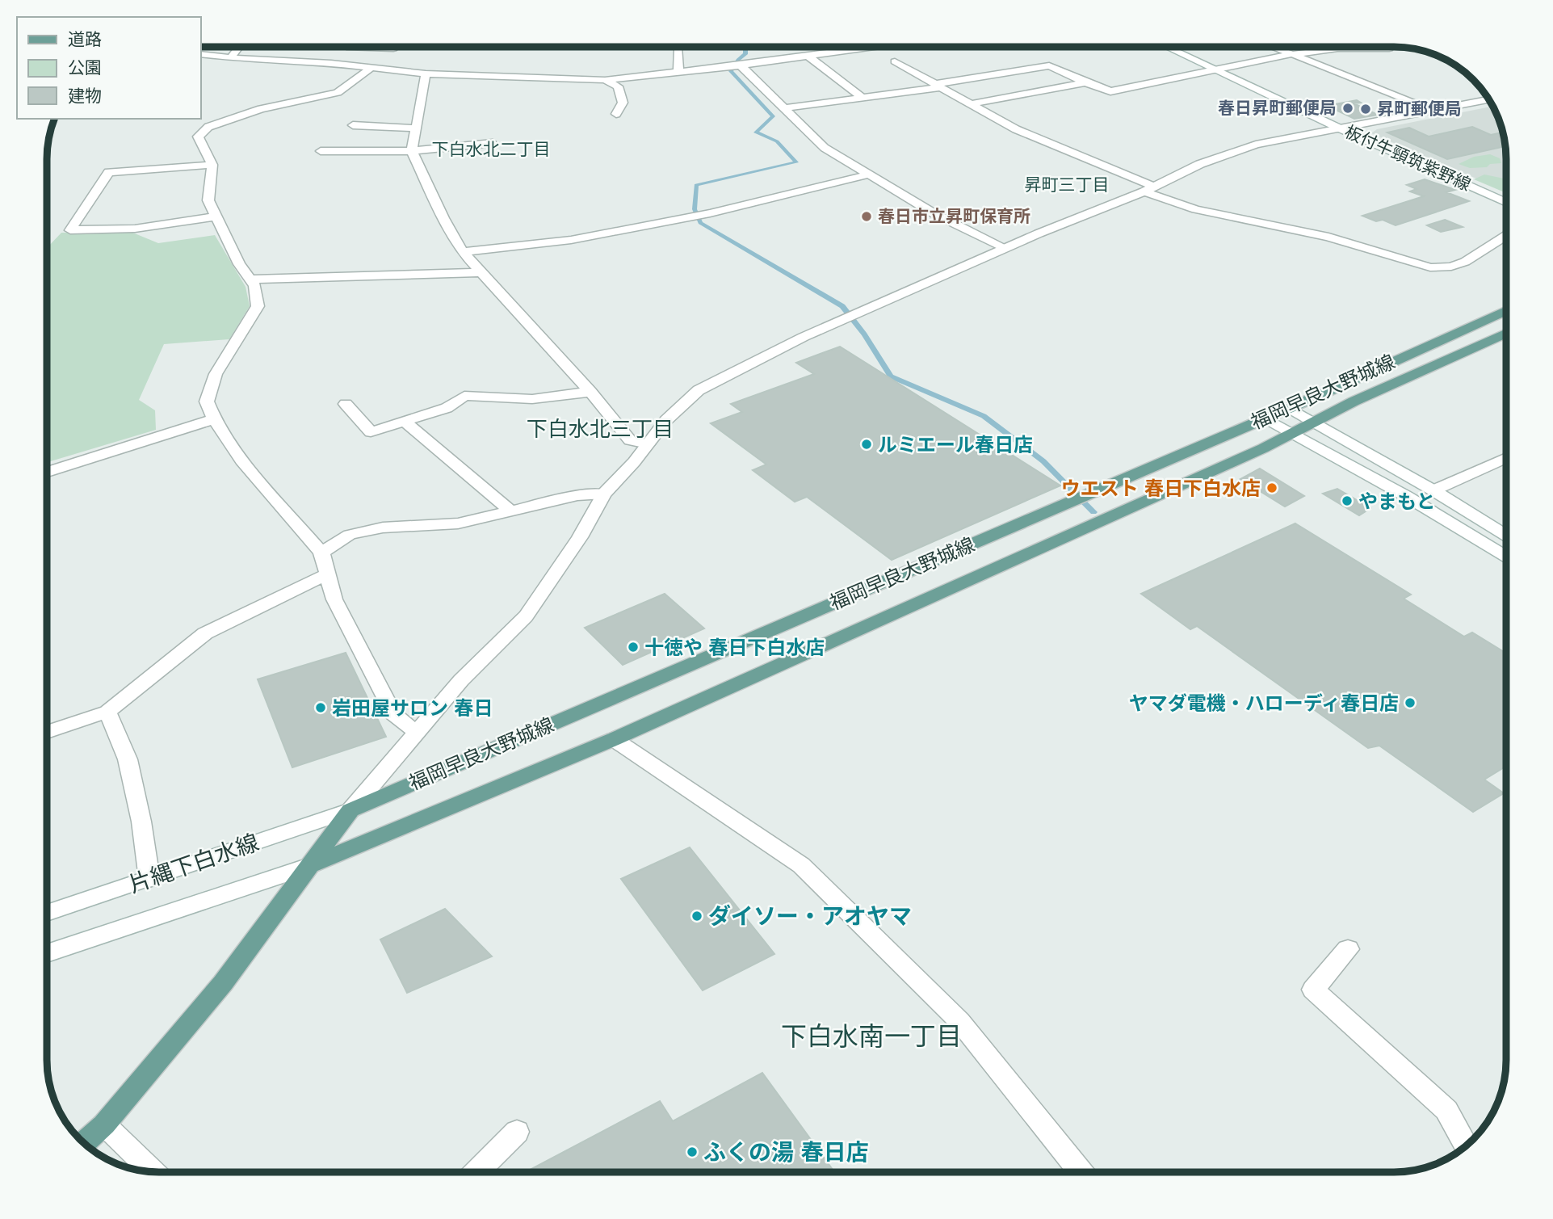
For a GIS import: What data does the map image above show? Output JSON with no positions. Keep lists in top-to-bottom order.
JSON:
{
  "streets": {
    "main road": ["福岡早良大野城線"],
    "street": ["板付牛頸筑紫野線", "片縄下白水線"]
  },
  "crossings": [
    ["福岡早良大野城線", "片縄下白水線"]
  ],
  "districts": [
    "下白水北二丁目",
    "昇町三丁目",
    "下白水北三丁目",
    "下白水南一丁目"
  ],
  "places": [
    "春日昇町郵便局",
    "昇町郵便局",
    "春日市立昇町保育所",
    "ルミエール春日店",
    "ウエスト 春日下白水店",
    "やまもと",
    "十徳や 春日下白水店",
    "ヤマダ電機・ハローディ春日店",
    "岩田屋サロン 春日",
    "ダイソー・アオヤマ",
    "ふくの湯 春日店"
  ],
  "legend": ["道路", "公園", "建物"]
}
